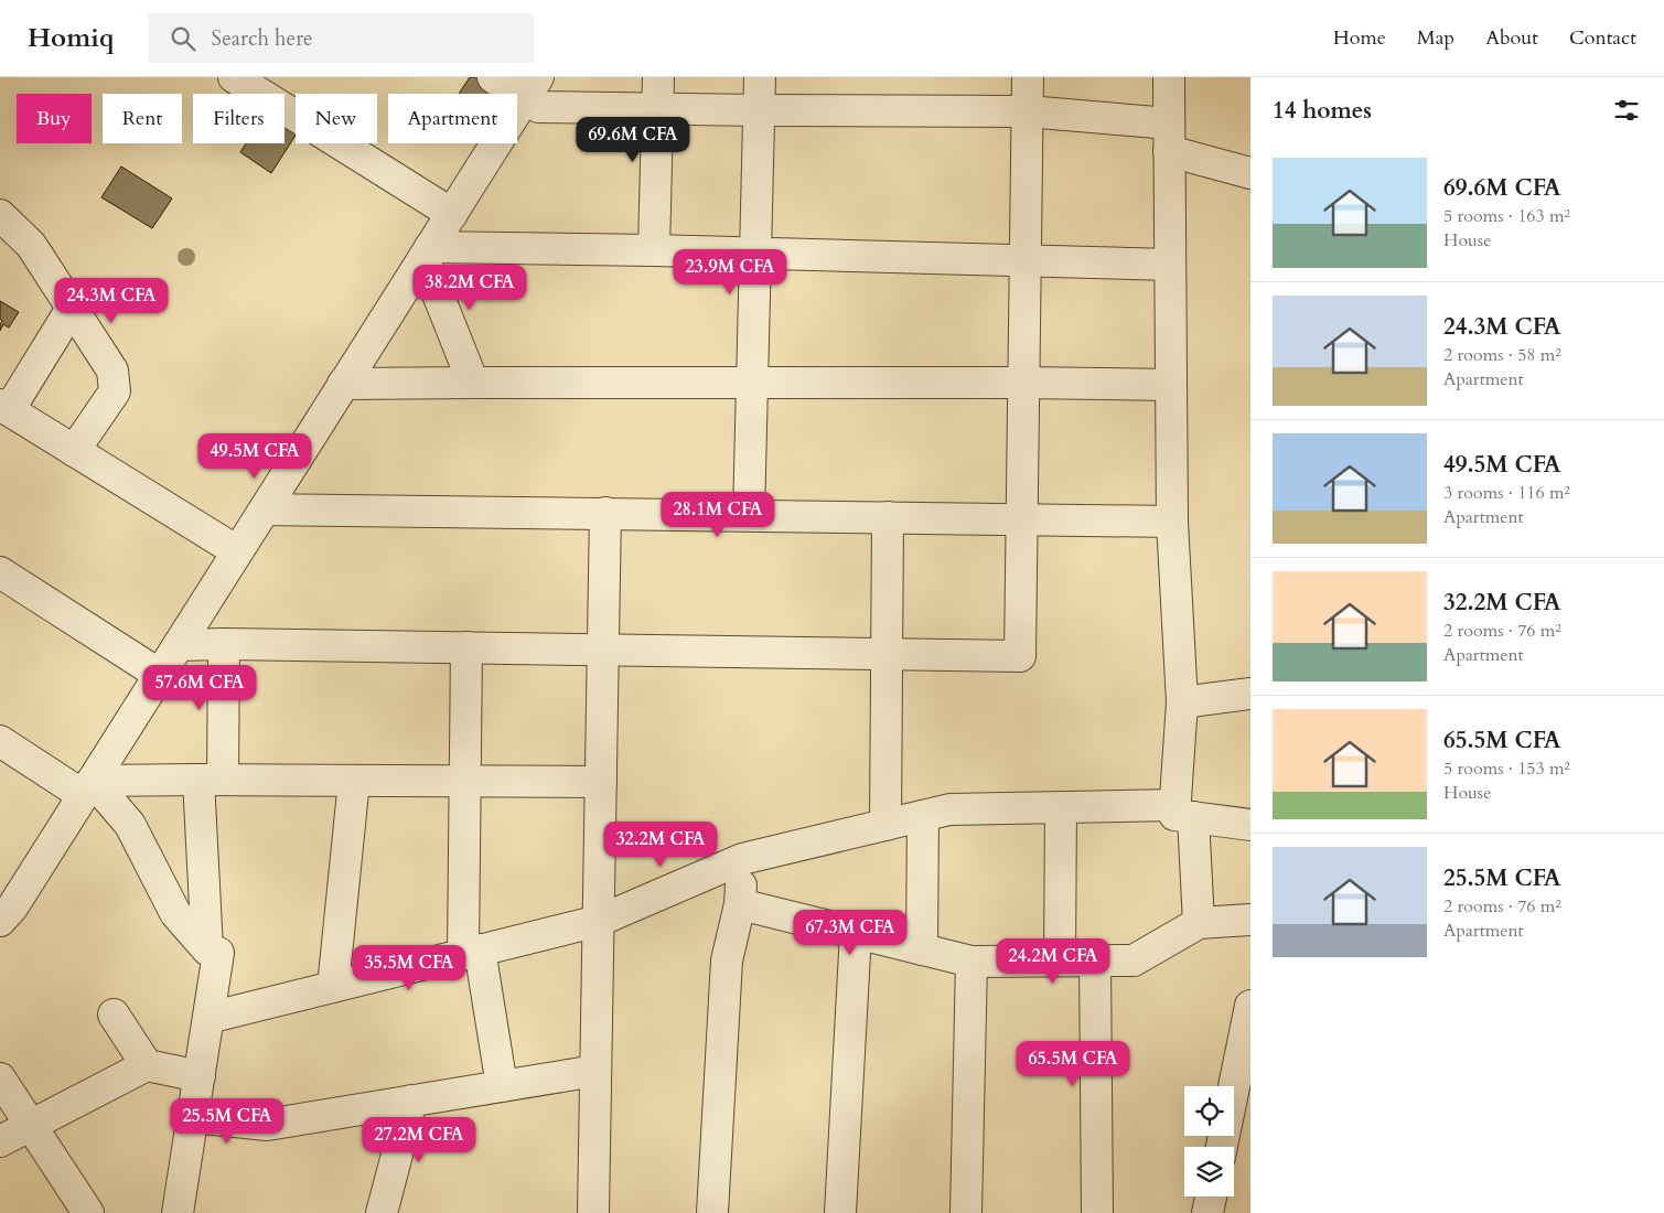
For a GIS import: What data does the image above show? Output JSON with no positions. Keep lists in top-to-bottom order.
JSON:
{
  "page": {
    "header": "Homiq",
    "search": "Search here",
    "nav": [
      "Home",
      "Map",
      "About",
      "Contact"
    ],
    "heading": "14 homes",
    "chip": [
      "Buy",
      "Rent",
      "Filters",
      "New",
      "Apartment"
    ],
    "price": [
      "69.6M CFA",
      "23.9M CFA",
      "38.2M CFA",
      "24.3M CFA",
      "49.5M CFA",
      "28.1M CFA",
      "57.6M CFA",
      "32.2M CFA",
      "67.3M CFA",
      "24.2M CFA",
      "35.5M CFA",
      "65.5M CFA",
      "25.5M CFA",
      "27.2M CFA"
    ],
    "list": [
      {
        "name": "69.6M CFA",
        "note": "5 rooms · 163 m² · House"
      },
      {
        "name": "24.3M CFA",
        "note": "2 rooms · 58 m² · Apartment"
      },
      {
        "name": "49.5M CFA",
        "note": "3 rooms · 116 m² · Apartment"
      },
      {
        "name": "32.2M CFA",
        "note": "2 rooms · 76 m² · Apartment"
      },
      {
        "name": "65.5M CFA",
        "note": "5 rooms · 153 m² · House"
      },
      {
        "name": "25.5M CFA",
        "note": "2 rooms · 76 m² · Apartment"
      }
    ]
  }
}
